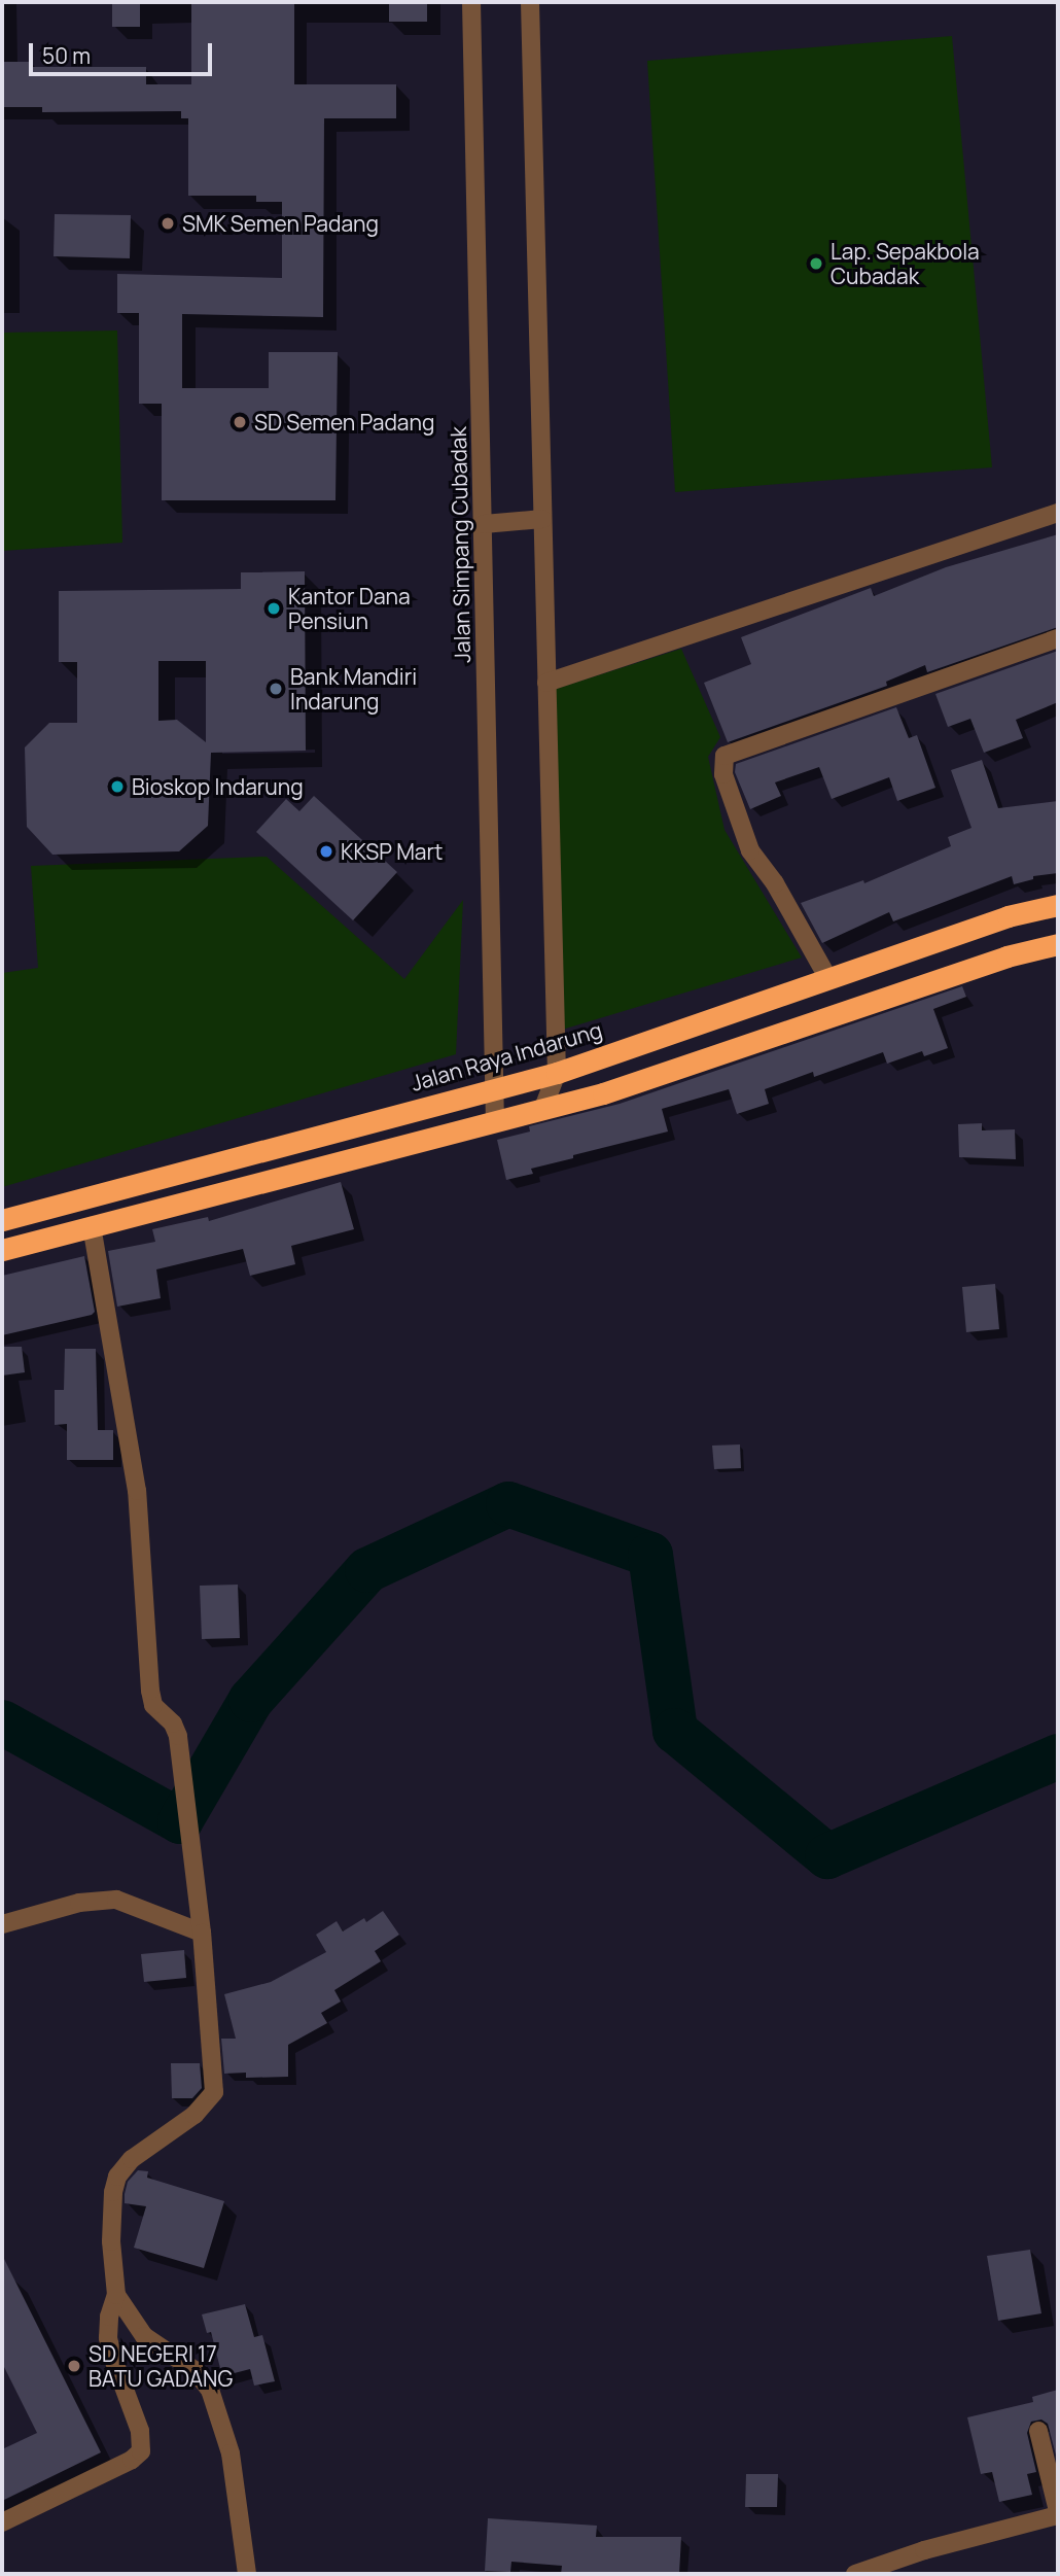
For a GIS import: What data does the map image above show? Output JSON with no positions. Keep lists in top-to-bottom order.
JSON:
{
  "streets": {
    "highway": ["Jalan Raya Indarung"],
    "street": ["Jalan Simpang Cubadak"]
  },
  "crossings": [
    ["Jalan Simpang Cubadak", "Jalan Raya Indarung"]
  ],
  "places": [
    "SMK Semen Padang",
    "Lap. Sepakbola Cubadak",
    "SD Semen Padang",
    "Kantor Dana Pensiun",
    "Bank Mandiri Indarung",
    "Bioskop Indarung",
    "KKSP Mart",
    "SD NEGERI 17 BATU GADANG"
  ],
  "scale_bar": "50 m"
}
